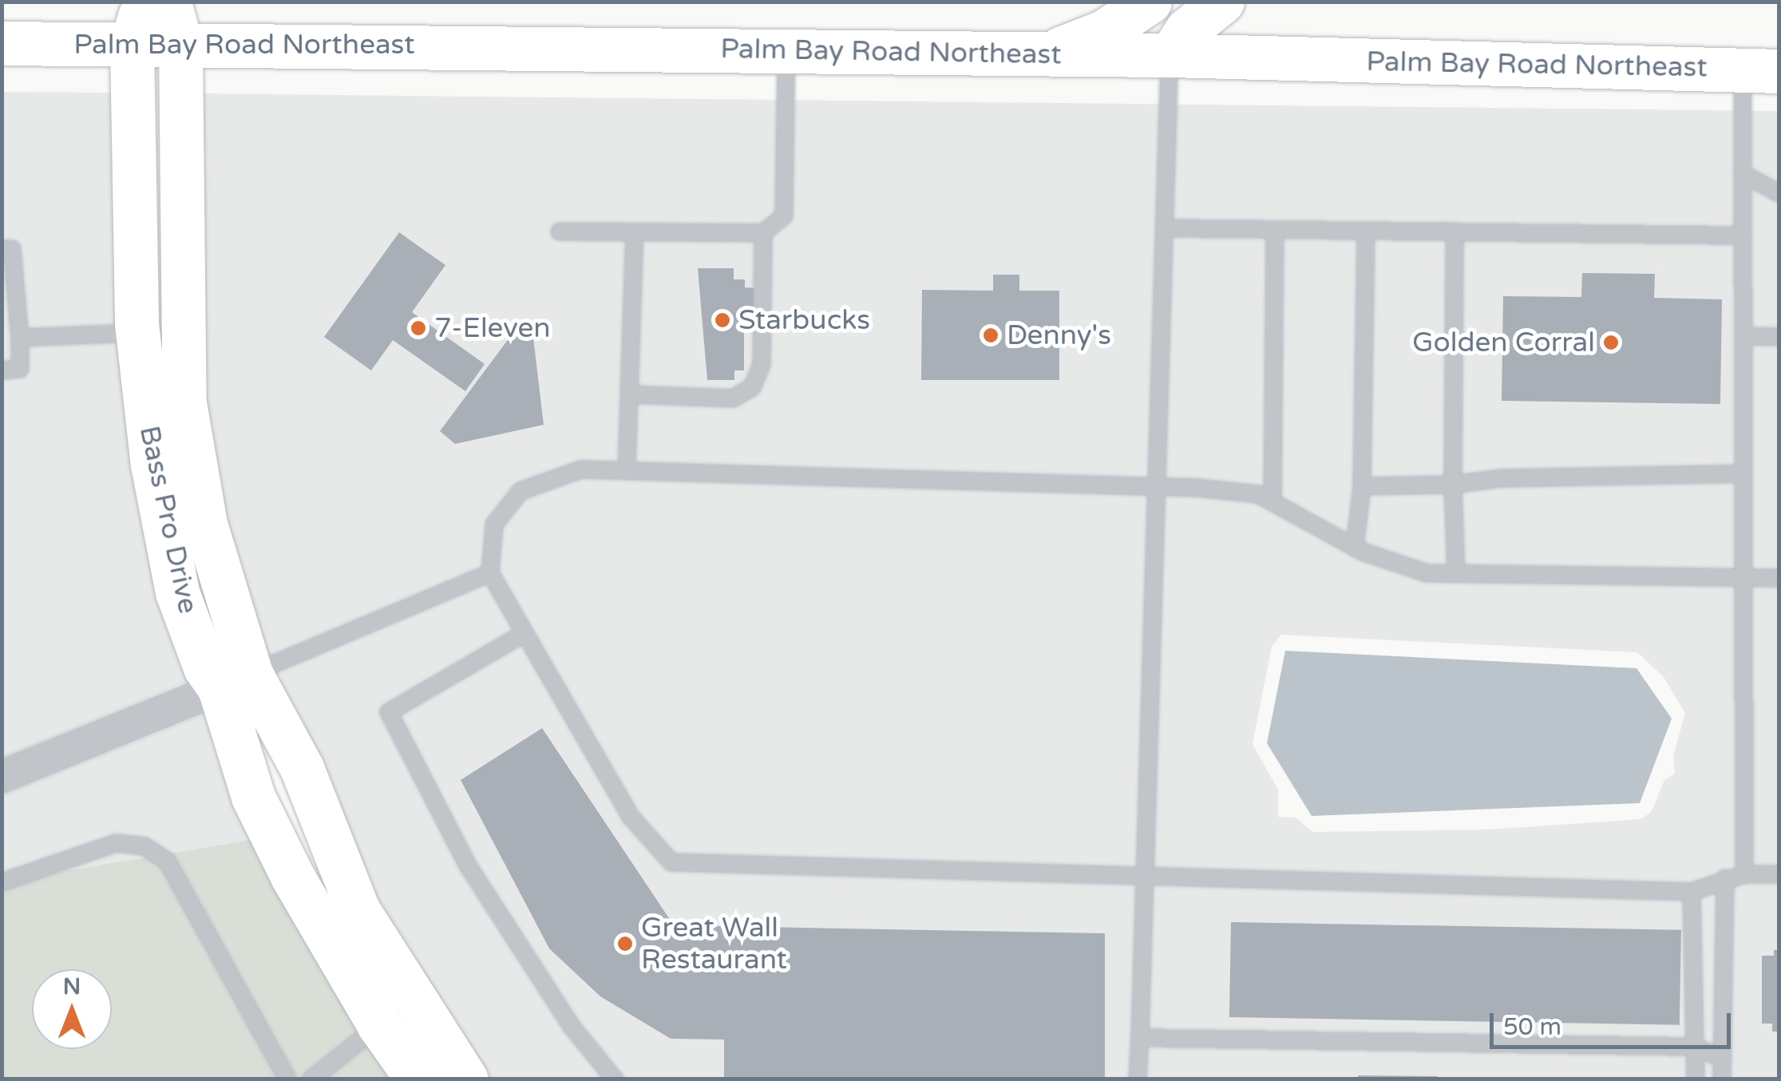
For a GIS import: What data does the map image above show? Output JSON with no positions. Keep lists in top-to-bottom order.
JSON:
{
  "streets": {
    "street": ["Palm Bay Road Northeast", "Bass Pro Drive"]
  },
  "crossings": [
    ["Palm Bay Road Northeast", "Bass Pro Drive"]
  ],
  "places": [
    "Starbucks",
    "7-Eleven",
    "Denny's",
    "Golden Corral",
    "Great Wall Restaurant"
  ],
  "scale_bar": "50 m",
  "north": "top"
}
